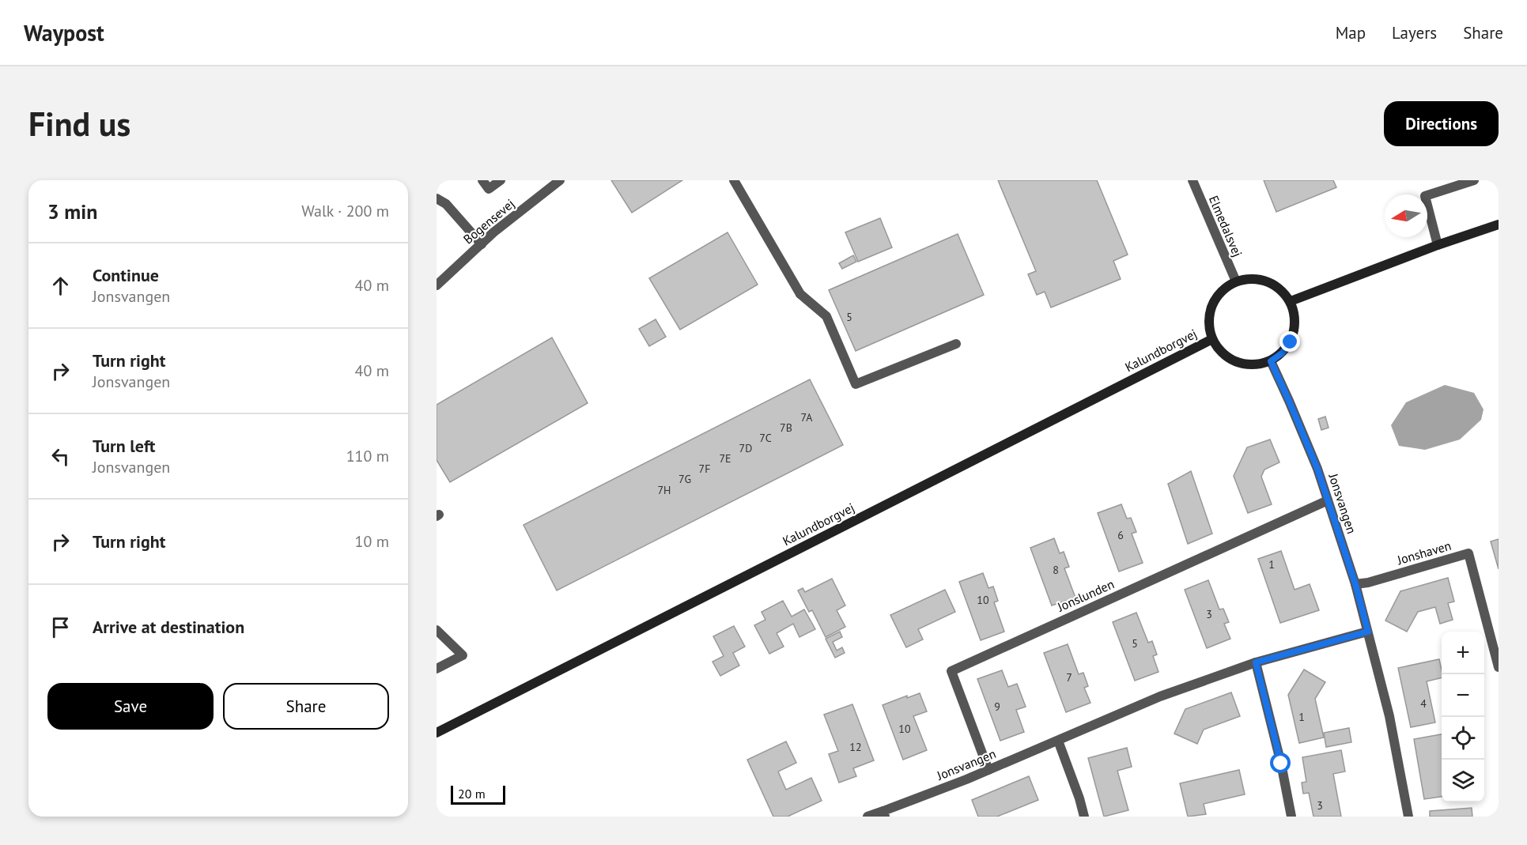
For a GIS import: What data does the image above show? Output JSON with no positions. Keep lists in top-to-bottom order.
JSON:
{
  "streets": {
    "street": [
      "Bogensevej",
      "Elmedalsvej",
      "Kalundborgvej",
      "Jonsvangen",
      "Jonshaven",
      "Jonslunden"
    ]
  },
  "crossings": [
    ["Elmedalsvej", "Kalundborgvej"],
    ["Elmedalsvej", "Jonsvangen"],
    ["Kalundborgvej", "Jonsvangen"],
    ["Jonsvangen", "Jonshaven"],
    ["Jonsvangen", "Jonslunden"]
  ],
  "house_numbers": [
    "5",
    "7A",
    "7B",
    "7C",
    "7D",
    "7E",
    "7F",
    "7G",
    "7H",
    "6",
    "1",
    "8",
    "10",
    "3",
    "5",
    "7",
    "4",
    "9",
    "1",
    "10",
    "12",
    "3"
  ],
  "scale_bar": "20 m",
  "north": "left",
  "page": {
    "header": "Waypost",
    "nav": ["Map", "Layers", "Share"],
    "buttons": [
      "Directions",
      ["Save", "Share"]
    ],
    "title": "Find us",
    "heading": ["3 min", "Walk · 200 m"],
    "list": [
      ["Continue", "Jonsvangen", "40 m"],
      ["Turn right", "Jonsvangen", "40 m"],
      ["Turn left", "Jonsvangen", "110 m"],
      ["Turn right", "10 m"],
      "Arrive at destination"
    ],
    "map_buttons": ["+", "−"],
    "scale": "20 m"
  }
}
